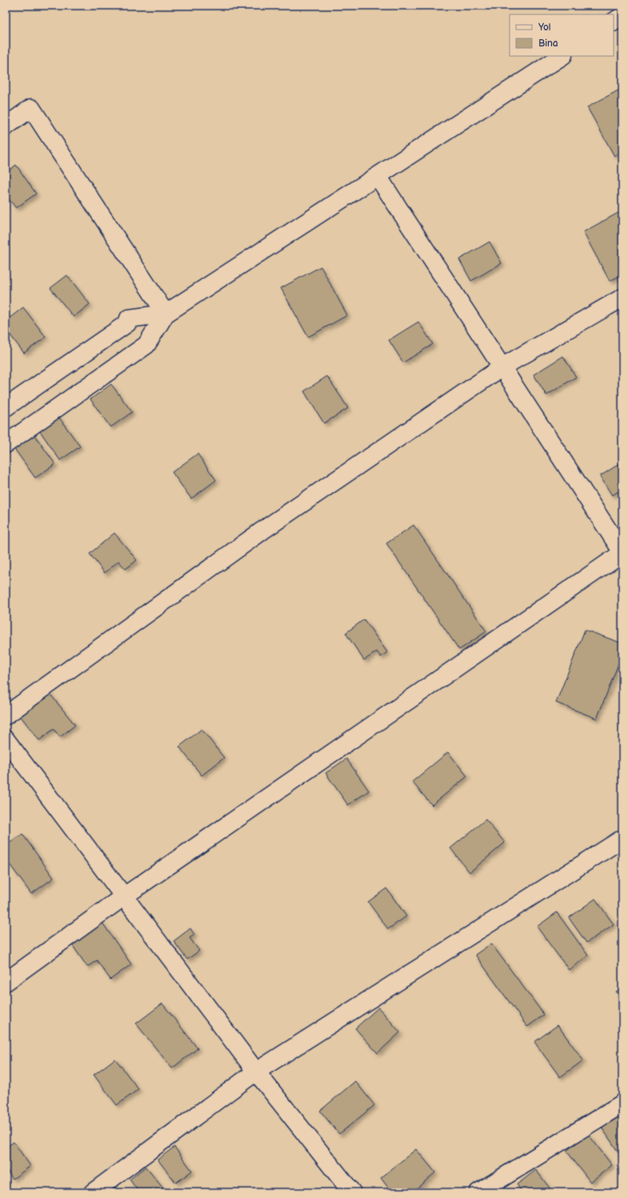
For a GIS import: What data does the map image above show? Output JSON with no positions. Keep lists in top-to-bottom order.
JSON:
{
  "legend": ["Yol", "Bina"]
}
